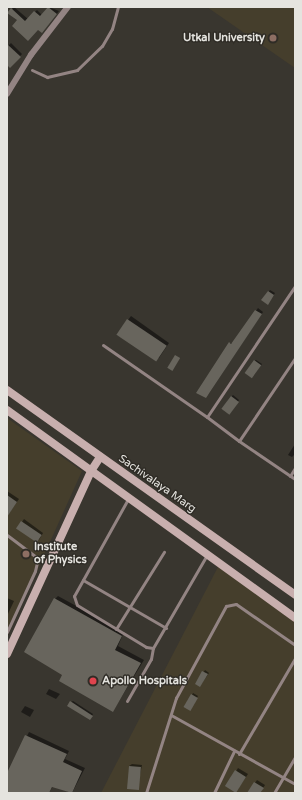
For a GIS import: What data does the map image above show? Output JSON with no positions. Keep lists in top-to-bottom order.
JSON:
{
  "streets": {
    "main road": ["Sachivalaya Marg"]
  },
  "places": ["Utkal University", "Institute of Physics", "Apollo Hospitals"]
}
